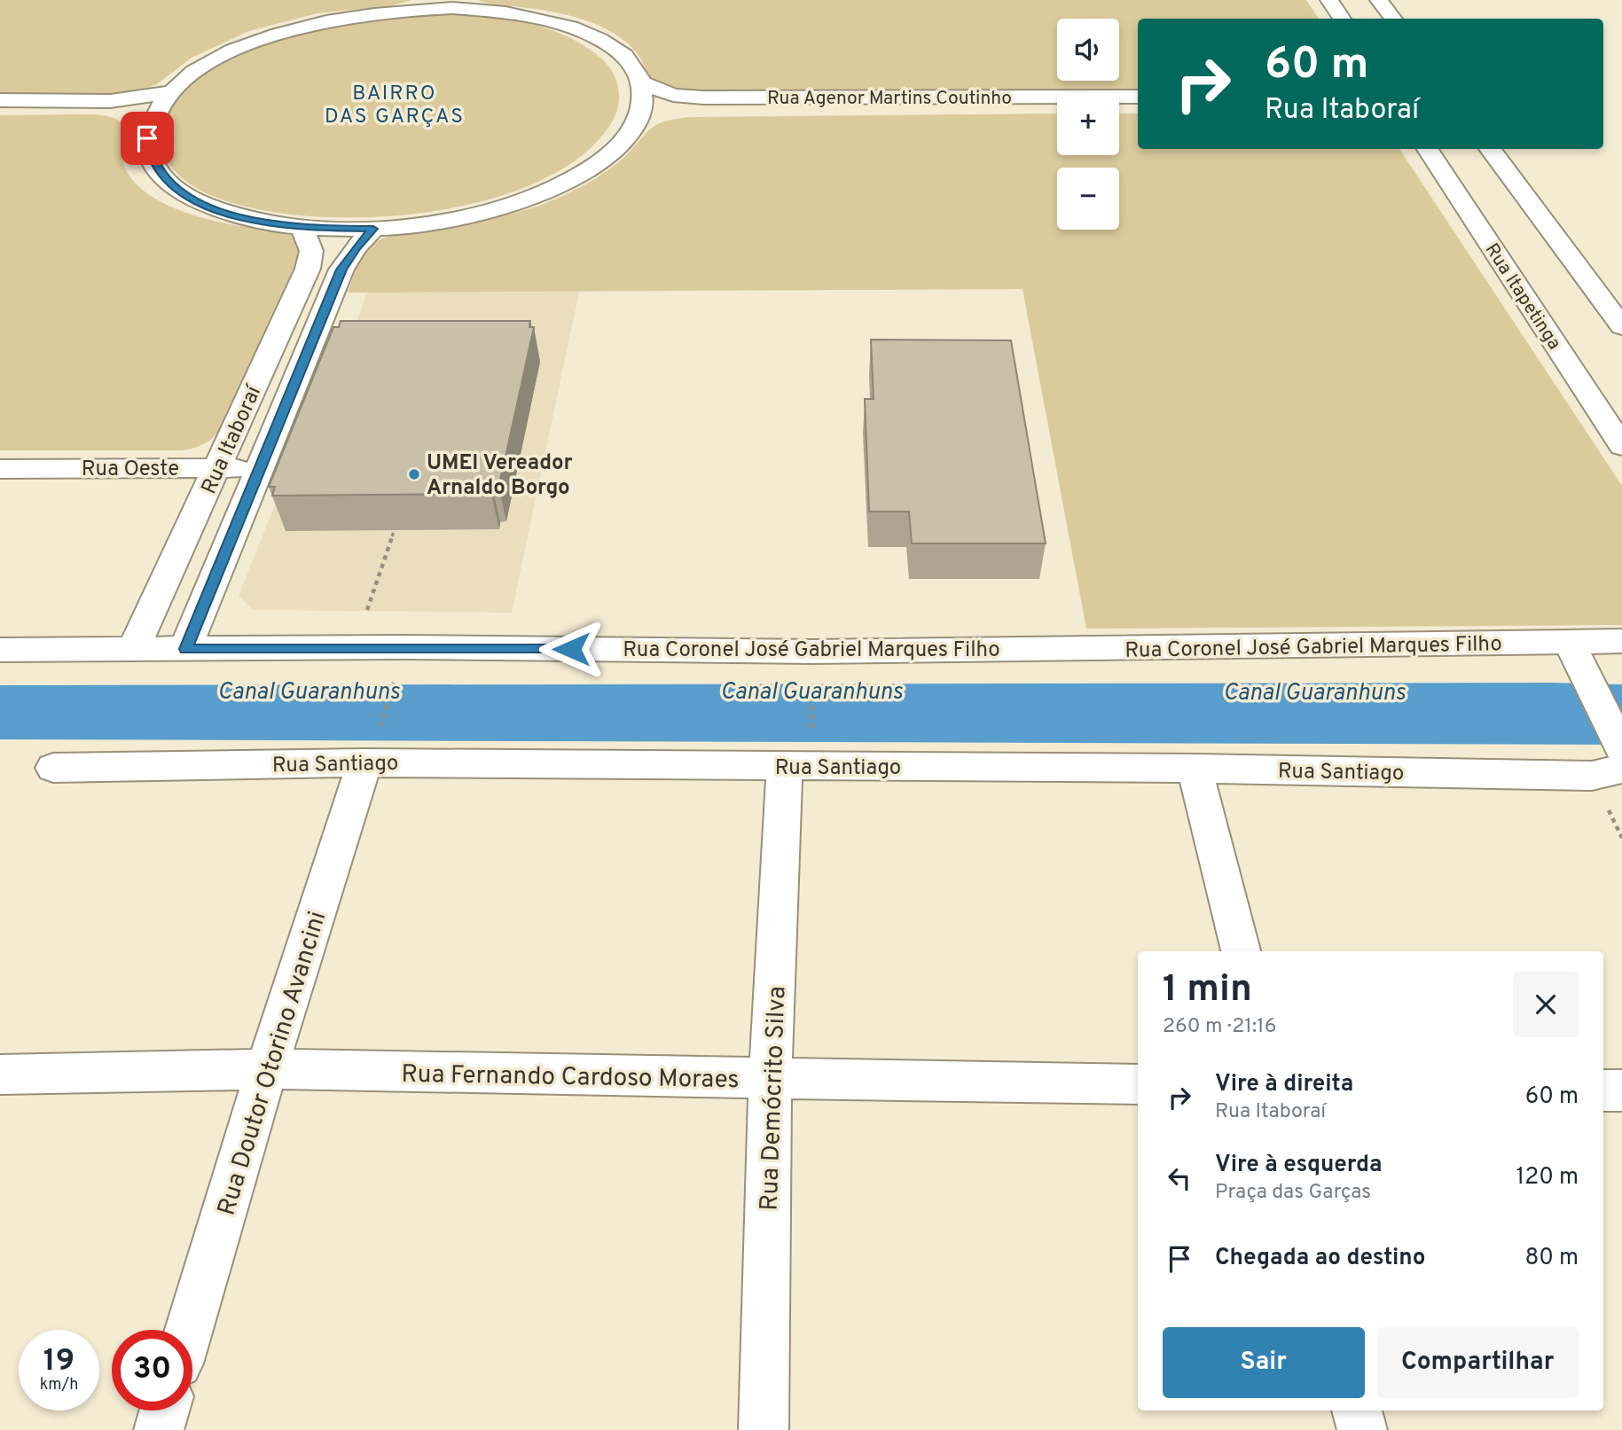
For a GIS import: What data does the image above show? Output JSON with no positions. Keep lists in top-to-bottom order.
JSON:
{
  "streets": {
    "street": [
      "Rua Agenor Martins Coutinho",
      "Rua Itapetinga",
      "Rua Itaboraí",
      "Rua Oeste",
      "Rua Coronel José Gabriel Marques Filho",
      "Rua Santiago",
      "Rua Doutor Otorino Avancini",
      "Rua Fernando Cardoso Moraes",
      "Rua Demócrito Silva"
    ]
  },
  "crossings": [
    ["Rua Itaboraí", "Rua Oeste"],
    ["Rua Itaboraí", "Rua Coronel José Gabriel Marques Filho"],
    ["Rua Santiago", "Rua Doutor Otorino Avancini"],
    ["Rua Santiago", "Rua Demócrito Silva"],
    ["Rua Doutor Otorino Avancini", "Rua Fernando Cardoso Moraes"],
    ["Rua Fernando Cardoso Moraes", "Rua Demócrito Silva"]
  ],
  "districts": ["BAIRRO DAS GARÇAS"],
  "water": ["Canal Guaranhuns"],
  "places": ["UMEI Vereador Arnaldo Borgo"],
  "page": {
    "map_buttons": ["+", "−"],
    "turn": ["60 m", "Rua Itaboraí"],
    "heading": ["1 min", "260 m · 21:16"],
    "list": [
      {
        "name": "Vire à direita",
        "note": "Rua Itaboraí",
        "value": "60 m"
      },
      {
        "name": "Vire à esquerda",
        "note": "Praça das Garças",
        "value": "120 m"
      },
      {
        "name": "Chegada ao destino",
        "value": "80 m"
      }
    ],
    "buttons": ["Sair", "Compartilhar"],
    "speed": "19 km/h",
    "limit": "30"
  }
}
